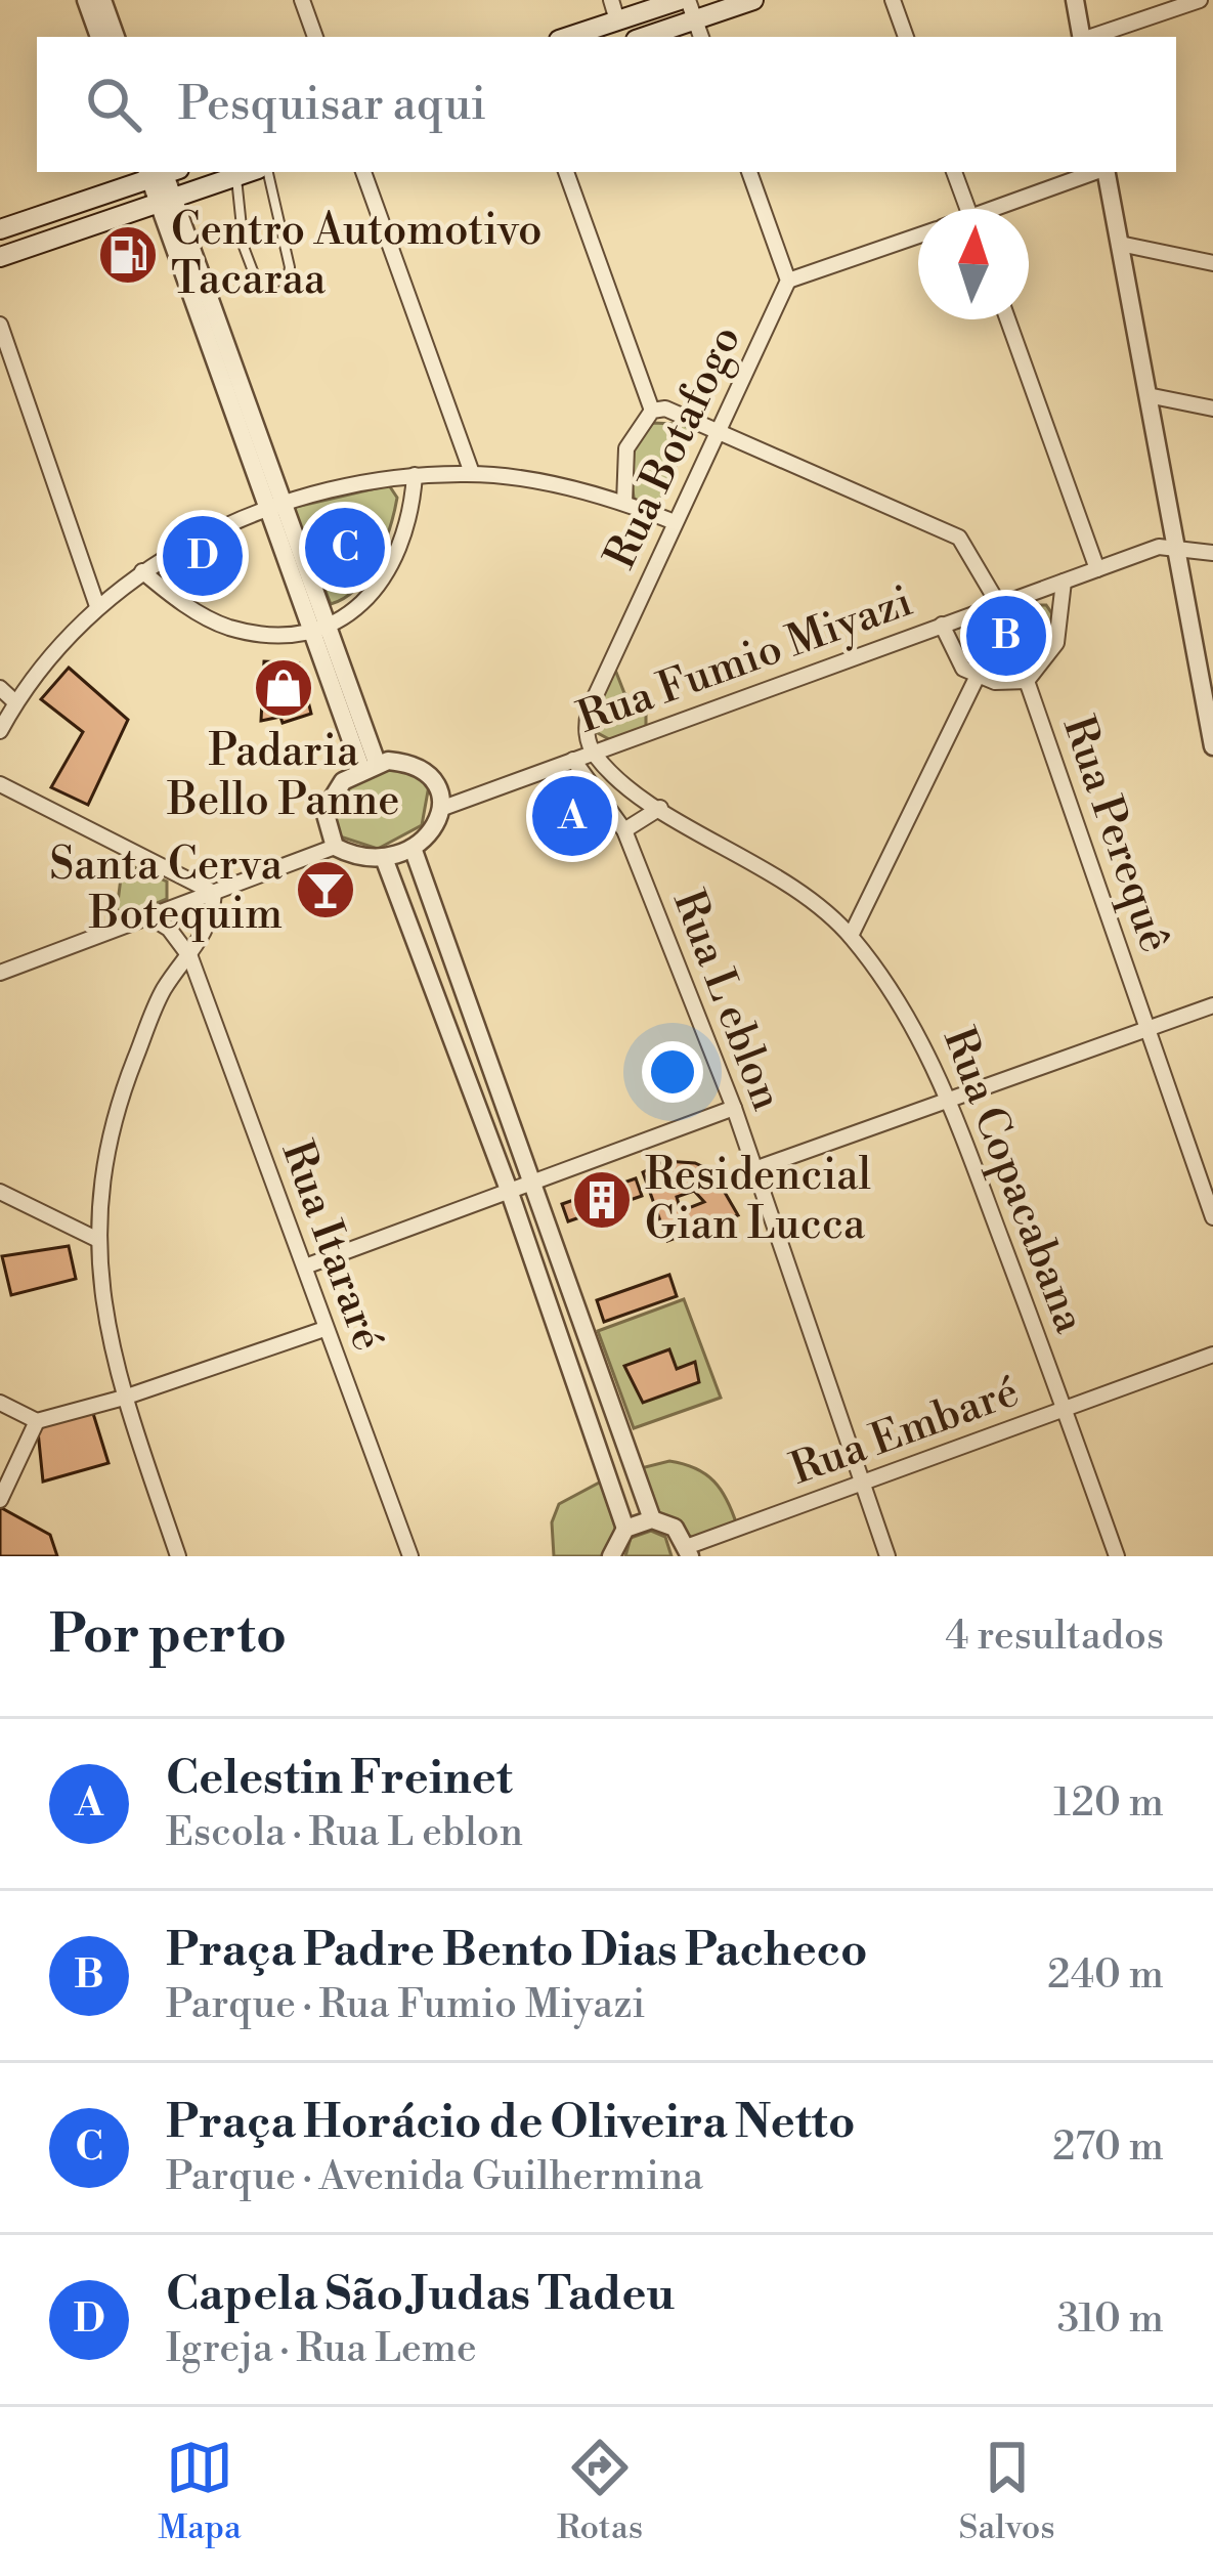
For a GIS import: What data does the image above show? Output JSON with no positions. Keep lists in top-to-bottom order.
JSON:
{
  "streets": {
    "street": [
      "Rua Botafogo",
      "Rua Fumio Miyazi",
      "Rua Perequê",
      "Rua L eblon",
      "Rua Copacabana",
      "Rua Itararé",
      "Rua Embaré"
    ]
  },
  "crossings": [
    ["Rua Botafogo", "Rua Fumio Miyazi"],
    ["Rua Botafogo", "Rua Copacabana"],
    ["Rua Fumio Miyazi", "Rua L eblon"],
    ["Rua Fumio Miyazi", "Rua Copacabana"],
    ["Rua L eblon", "Rua Embaré"],
    ["Rua Copacabana", "Rua Embaré"]
  ],
  "places": {
    "fuel station": ["Centro Automotivo Tacaraa"],
    "shop": ["Padaria Bello Panne"],
    "bar": ["Santa Cerva Botequim"],
    "building": ["Residencial Gian Lucca"]
  },
  "north": "top",
  "page": {
    "search": "Pesquisar aqui",
    "pins": [
      "C",
      "D",
      "B",
      "A"
    ],
    "heading": ["Por perto", "4 resultados"],
    "list": [
      {
        "mark": "A",
        "name": "Celestin Freinet",
        "note": "Escola · Rua L eblon",
        "value": "120 m"
      },
      {
        "mark": "B",
        "name": "Praça Padre Bento Dias Pacheco",
        "note": "Parque · Rua Fumio Miyazi",
        "value": "240 m"
      },
      {
        "mark": "C",
        "name": "Praça Horácio de Oliveira Netto",
        "note": "Parque · Avenida Guilhermina",
        "value": "270 m"
      },
      {
        "mark": "D",
        "name": "Capela São Judas Tadeu",
        "note": "Igreja · Rua Leme",
        "value": "310 m"
      }
    ],
    "nav": ["Mapa", "Rotas", "Salvos"]
  }
}
